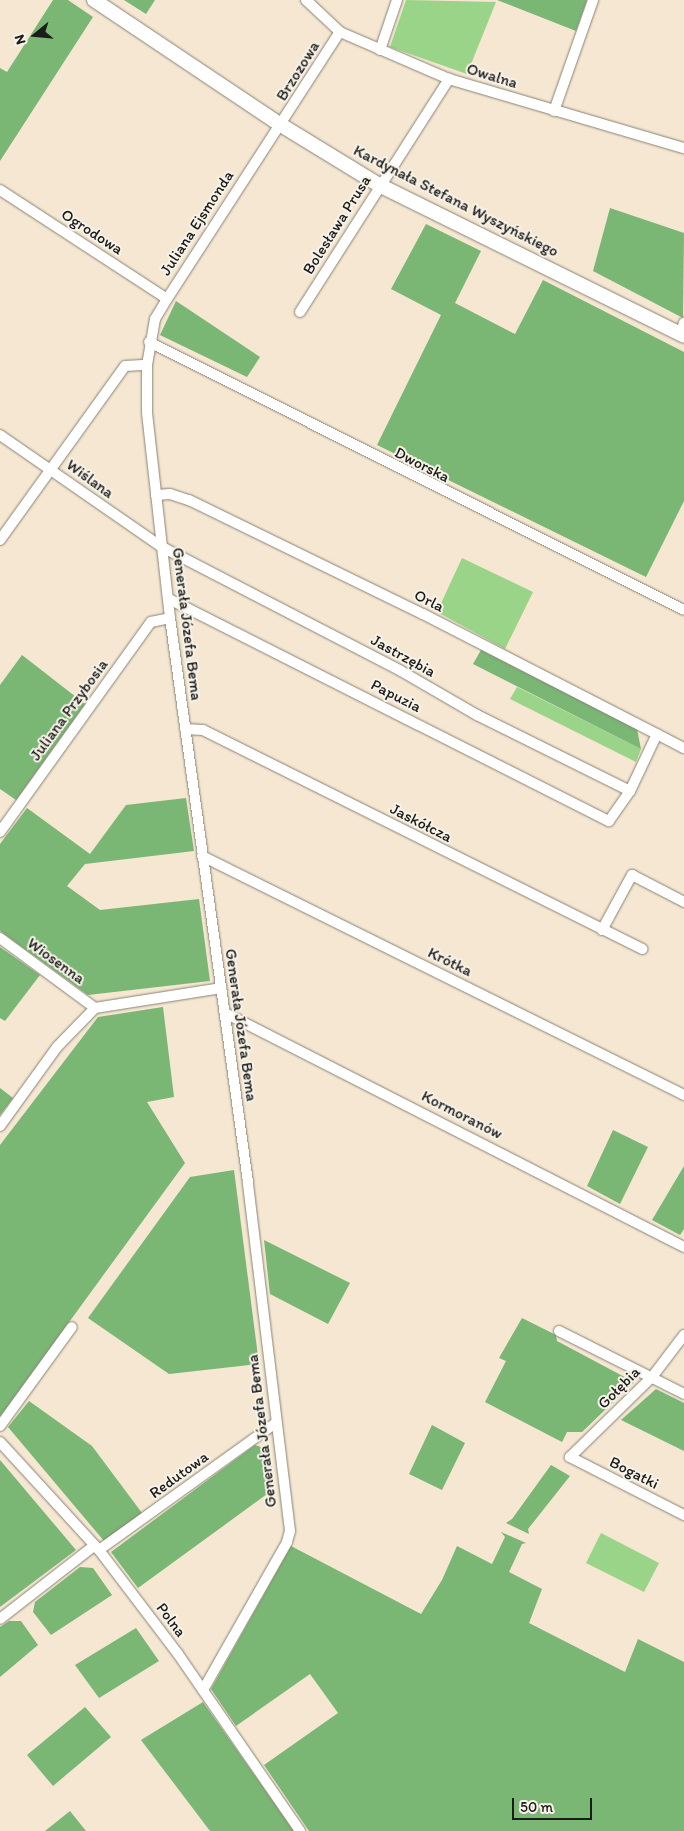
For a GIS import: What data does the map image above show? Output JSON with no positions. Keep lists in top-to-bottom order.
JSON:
{
  "streets": {
    "main road": ["Kardynała Stefana Wyszyńskiego"],
    "street": [
      "Brzozowa",
      "Owalna",
      "Juliana Ejsmonda",
      "Bolesława Prusa",
      "Ogrodowa",
      "Dworska",
      "Wiślana",
      "Orla",
      "Generała Józefa Bema",
      "Jastrzębia",
      "Papuzia",
      "Juliana Przybosia",
      "Jaskółcza",
      "Wiosenna",
      "Krótka",
      "Kormoranów",
      "Gołębia",
      "Bogatki",
      "Redutowa",
      "Polna"
    ]
  },
  "crossings": [
    ["Brzozowa", "Owalna"],
    ["Brzozowa", "Kardynała Stefana Wyszyńskiego"],
    ["Brzozowa", "Juliana Ejsmonda"],
    ["Owalna", "Bolesława Prusa"],
    ["Kardynała Stefana Wyszyńskiego", "Juliana Ejsmonda"],
    ["Kardynała Stefana Wyszyńskiego", "Bolesława Prusa"],
    ["Juliana Ejsmonda", "Ogrodowa"],
    ["Juliana Ejsmonda", "Dworska"],
    ["Juliana Ejsmonda", "Generała Józefa Bema"],
    ["Dworska", "Generała Józefa Bema"],
    ["Wiślana", "Generała Józefa Bema"],
    ["Wiślana", "Jastrzębia"],
    ["Orla", "Generała Józefa Bema"],
    ["Generała Józefa Bema", "Jastrzębia"],
    ["Generała Józefa Bema", "Papuzia"],
    ["Generała Józefa Bema", "Juliana Przybosia"],
    ["Generała Józefa Bema", "Jaskółcza"],
    ["Generała Józefa Bema", "Krótka"],
    ["Generała Józefa Bema", "Kormoranów"],
    ["Generała Józefa Bema", "Redutowa"],
    ["Generała Józefa Bema", "Polna"],
    ["Jastrzębia", "Papuzia"],
    ["Gołębia", "Bogatki"],
    ["Redutowa", "Polna"]
  ],
  "scale_bar": "50 m",
  "north": "left"
}
